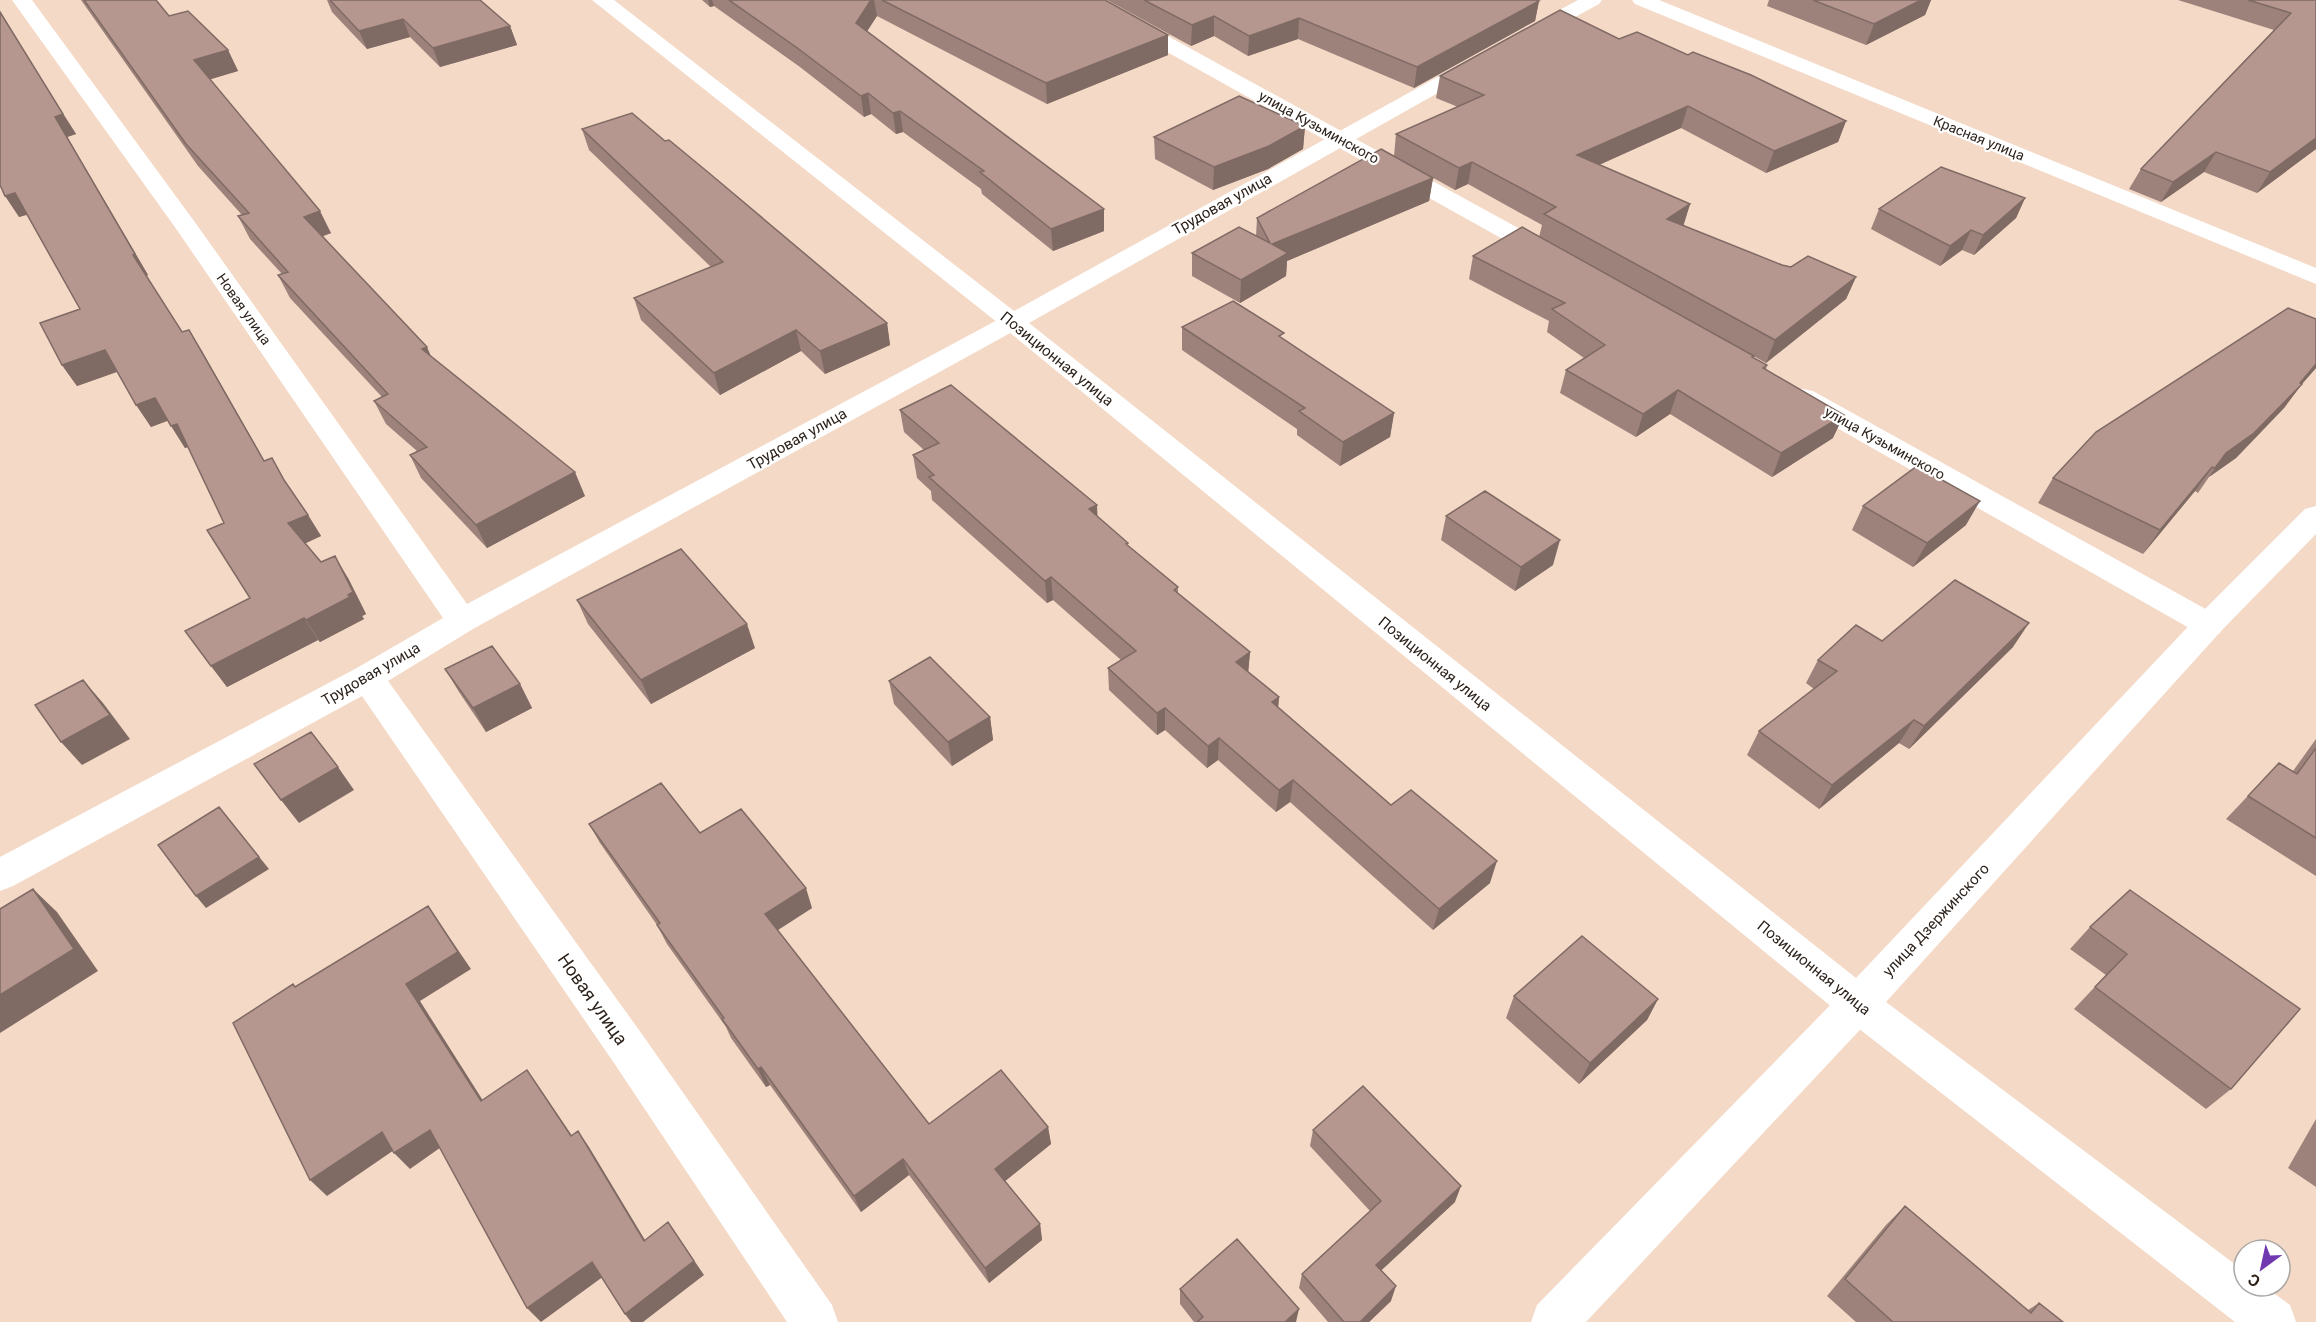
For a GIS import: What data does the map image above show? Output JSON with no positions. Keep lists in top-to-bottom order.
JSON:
{
  "streets": {
    "street": [
      "улица Кузьминского",
      "Красная улица",
      "Трудовая улица",
      "Новая улица",
      "Позиционная улица",
      "улица Дзержинского"
    ]
  },
  "crossings": [
    ["улица Кузьминского", "Трудовая улица"],
    ["улица Кузьминского", "улица Дзержинского"],
    ["Трудовая улица", "Новая улица"],
    ["Трудовая улица", "Позиционная улица"],
    ["Позиционная улица", "улица Дзержинского"]
  ],
  "north": "bottom left"
}
